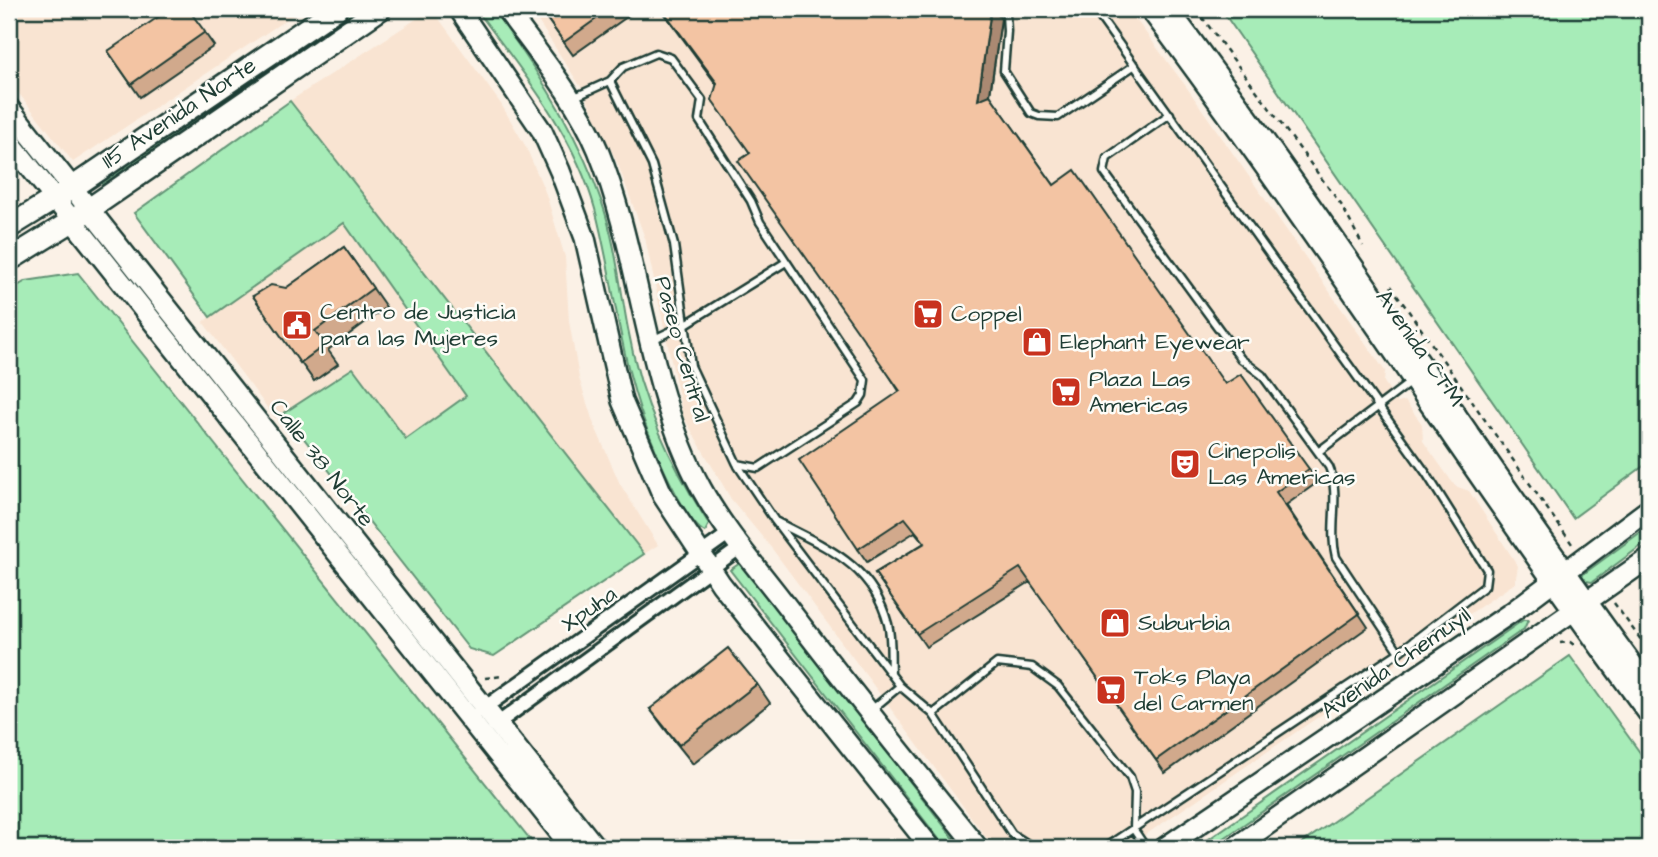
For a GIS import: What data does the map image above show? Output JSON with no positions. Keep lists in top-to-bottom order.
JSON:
{
  "streets": {
    "main road": [
      "115 Avenida Norte",
      "Avenida CTM",
      "Paseo Central",
      "Calle 38 Norte",
      "Avenida Chemuyil"
    ],
    "street": ["Xpuha"]
  },
  "crossings": [
    ["115 Avenida Norte", "Calle 38 Norte"],
    ["Avenida CTM", "Avenida Chemuyil"],
    ["Paseo Central", "Xpuha"],
    ["Calle 38 Norte", "Xpuha"]
  ],
  "places": {
    "supermarket": ["Coppel", "Plaza Las Americas", "Toks Playa del Carmen"],
    "public building": ["Centro de Justicia para las Mujeres"],
    "shop": ["Elephant Eyewear", "Suburbia"],
    "theatre": ["Cinepolis Las Americas"]
  }
}
